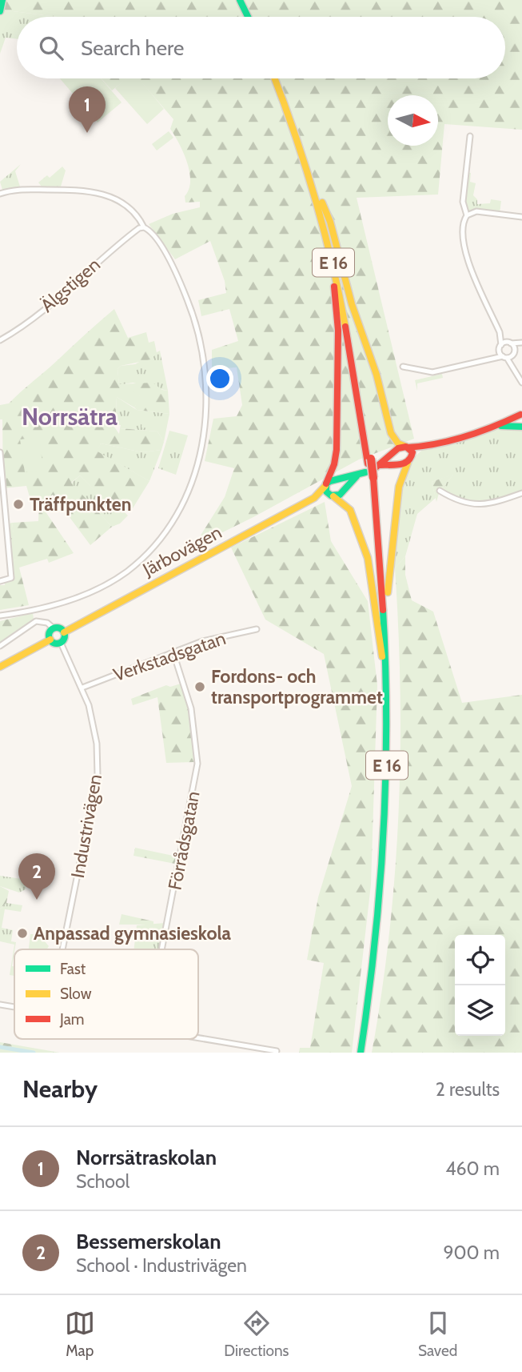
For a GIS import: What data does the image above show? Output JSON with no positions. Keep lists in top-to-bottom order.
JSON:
{
  "streets": {
    "main road": ["E 16", "Järbovägen"],
    "street": [
      "Älgstigen",
      "Verkstadsgatan",
      "Industrivägen",
      "Förrådsgatan"
    ]
  },
  "crossings": [
    ["Järbovägen", "Industrivägen"],
    ["Verkstadsgatan", "Industrivägen"],
    ["Verkstadsgatan", "Förrådsgatan"]
  ],
  "districts": ["Norrsätra"],
  "places": ["Träffpunkten", "Fordons- och transportprogrammet", "Anpassad gymnasieskola"],
  "legend": ["Fast", "Slow", "Jam"],
  "north": "right",
  "page": {
    "search": "Search here",
    "pins": ["1", "2"],
    "heading": ["Nearby", "2 results"],
    "list": [
      {
        "mark": "1",
        "name": "Norrsätraskolan",
        "note": "School",
        "value": "460 m"
      },
      {
        "mark": "2",
        "name": "Bessemerskolan",
        "note": "School · Industrivägen",
        "value": "900 m"
      }
    ],
    "nav": ["Map", "Directions", "Saved"]
  }
}
